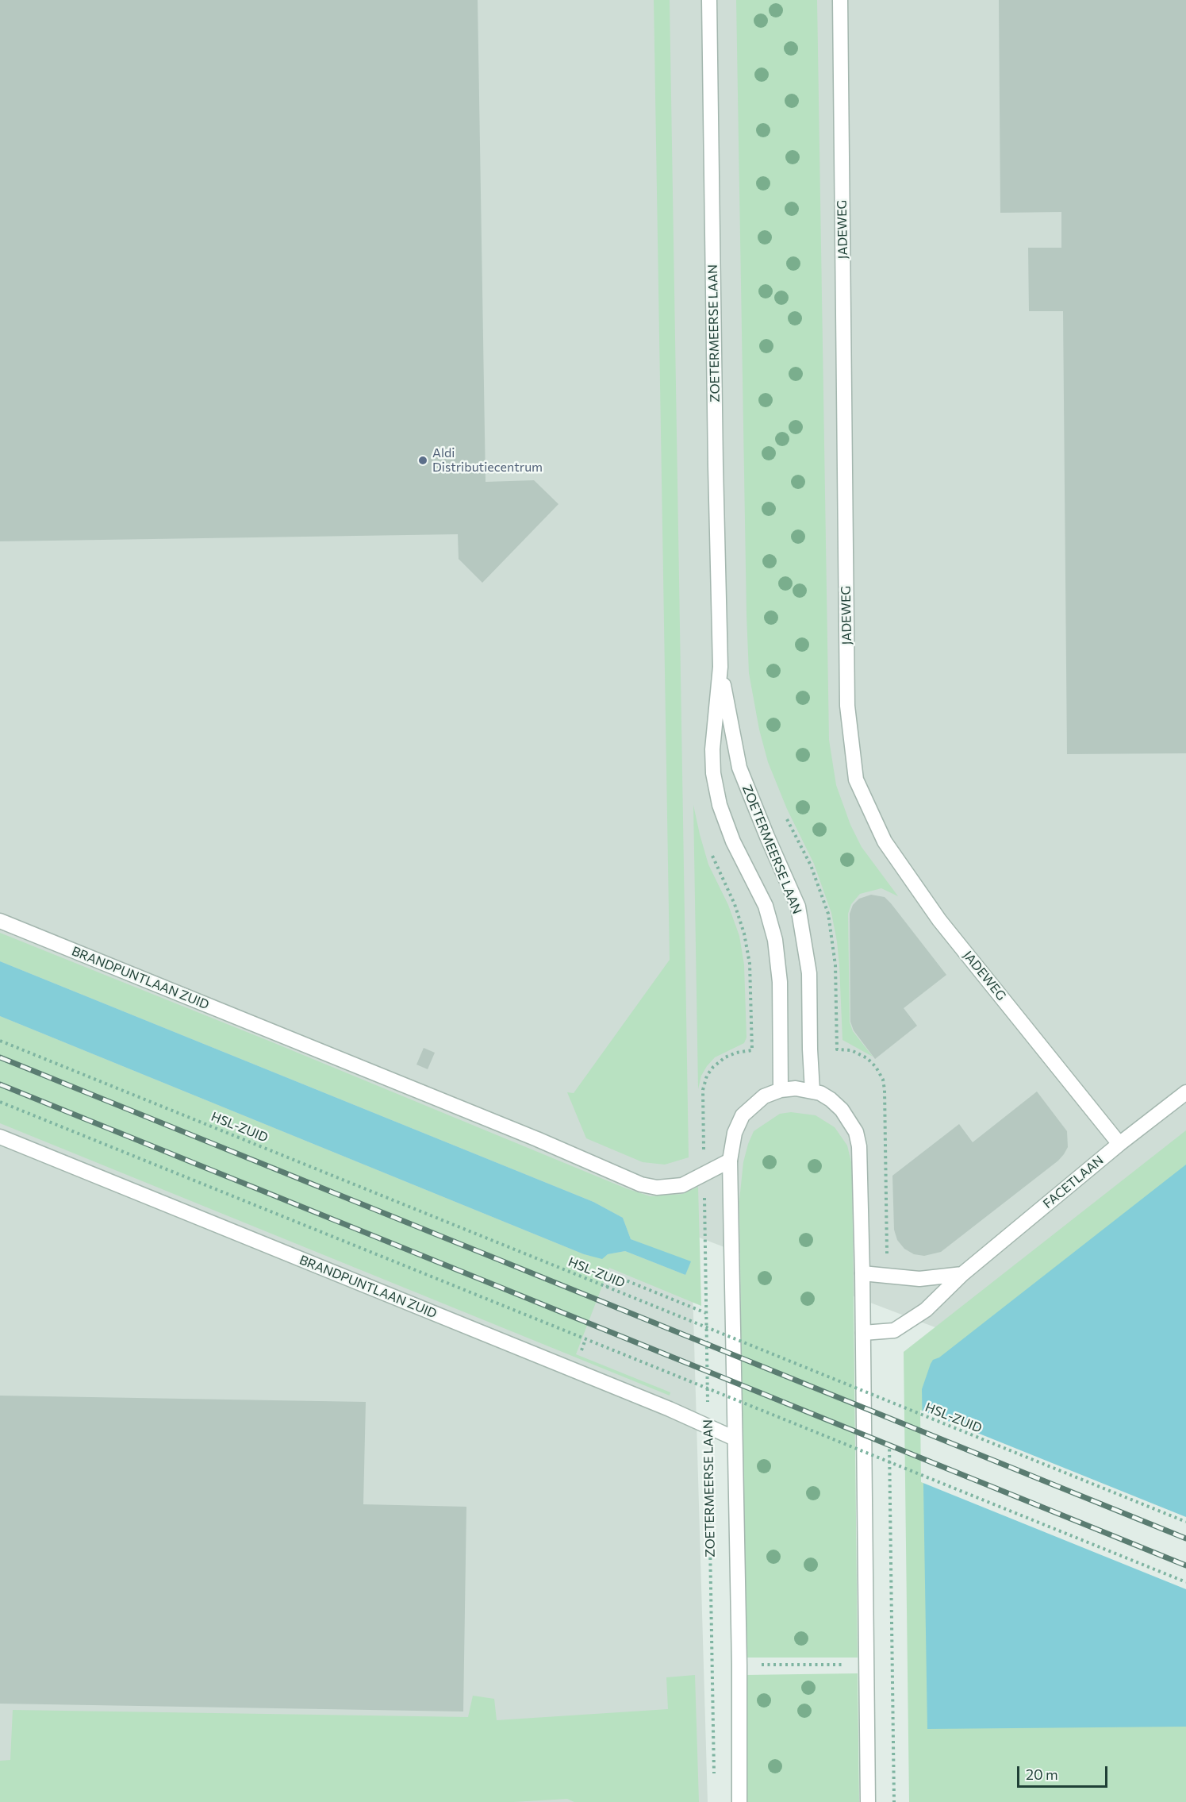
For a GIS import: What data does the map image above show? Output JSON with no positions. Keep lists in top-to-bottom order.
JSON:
{
  "streets": {
    "street": [
      "JADEWEG",
      "ZOETERMEERSE LAAN",
      "BRANDPUNTLAAN ZUID",
      "FACETLAAN"
    ],
    "path": ["HSL-ZUID"]
  },
  "crossings": [
    ["JADEWEG", "FACETLAAN"],
    ["ZOETERMEERSE LAAN", "BRANDPUNTLAAN ZUID"]
  ],
  "places": ["Aldi Distributiecentrum"],
  "scale_bar": "20 m"
}
